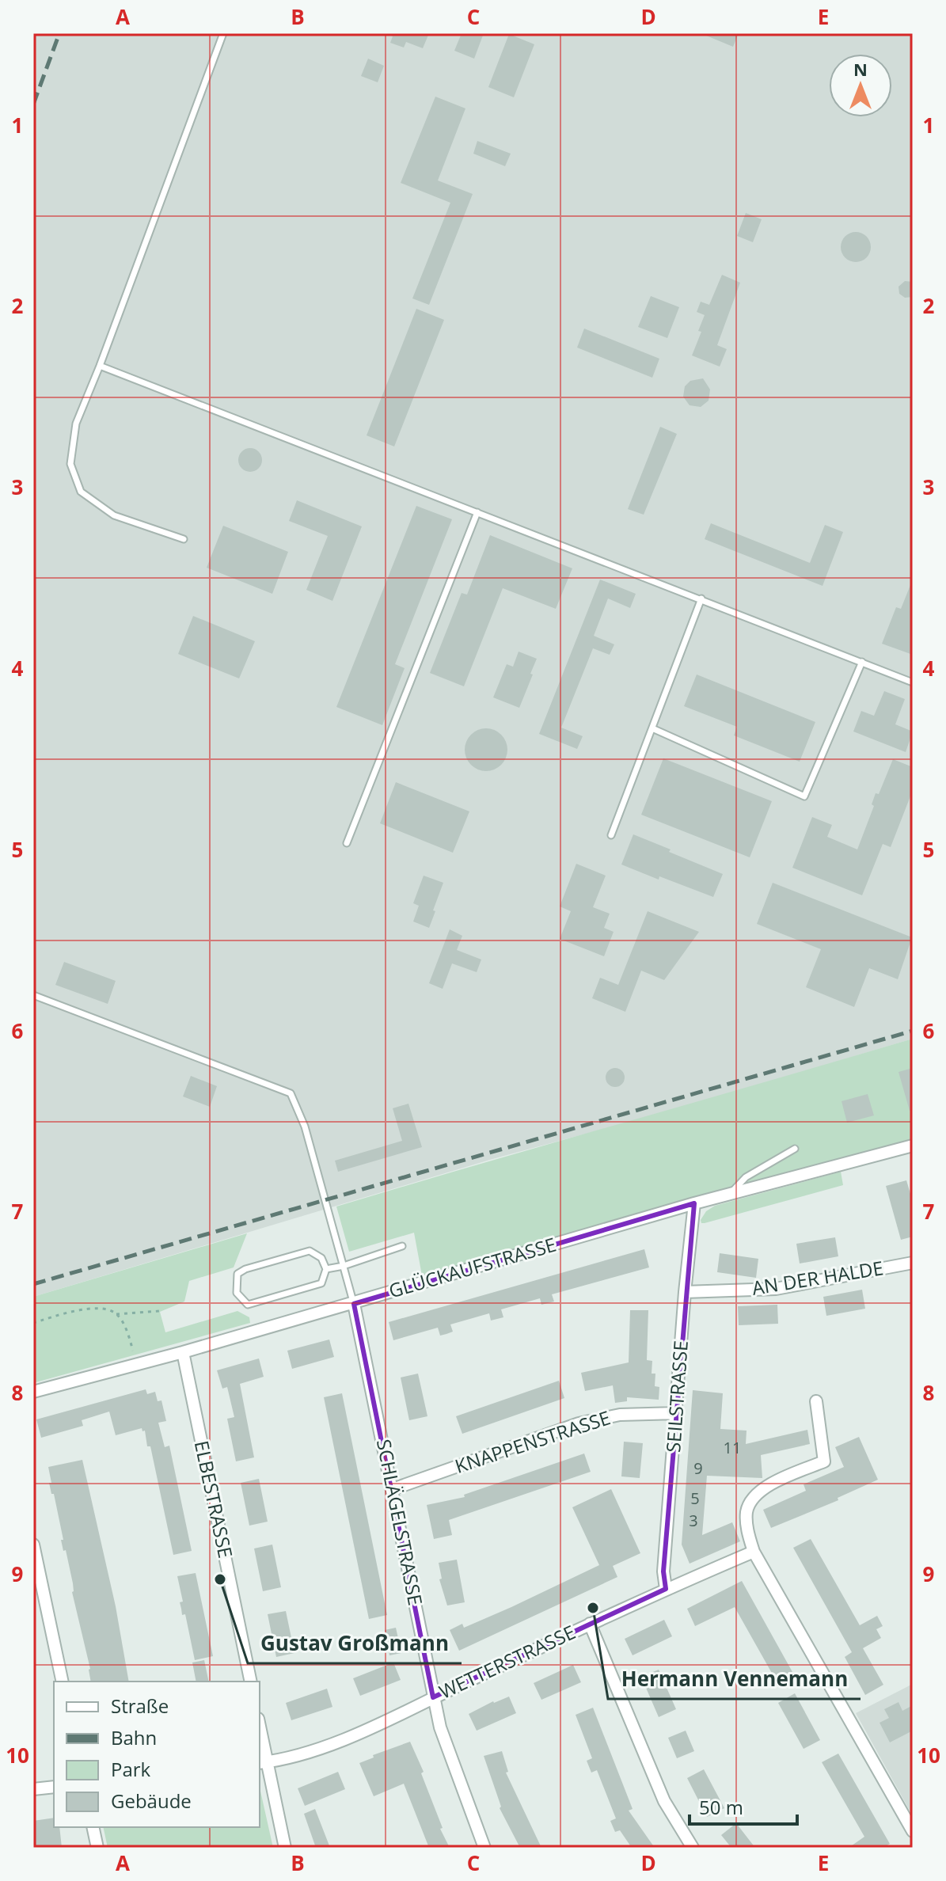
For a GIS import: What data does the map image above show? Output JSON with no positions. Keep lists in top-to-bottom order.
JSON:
{
  "streets": {
    "street": [
      "GLÜCKAUFSTRASSE",
      "AN DER HALDE",
      "SEILSTRASSE",
      "KNAPPENSTRASSE",
      "ELBESTRASSE",
      "SCHLÄGELSTRASSE",
      "WETTERSTRASSE"
    ]
  },
  "crossings": [
    ["GLÜCKAUFSTRASSE", "SEILSTRASSE"],
    ["GLÜCKAUFSTRASSE", "ELBESTRASSE"],
    ["GLÜCKAUFSTRASSE", "SCHLÄGELSTRASSE"],
    ["AN DER HALDE", "SEILSTRASSE"],
    ["SEILSTRASSE", "KNAPPENSTRASSE"],
    ["SEILSTRASSE", "WETTERSTRASSE"],
    ["KNAPPENSTRASSE", "SCHLÄGELSTRASSE"],
    ["SCHLÄGELSTRASSE", "WETTERSTRASSE"]
  ],
  "places": ["Gustav Großmann", "Hermann Vennemann"],
  "house_numbers": [
    "11",
    "9",
    "5",
    "3"
  ],
  "legend": [
    "Straße",
    "Bahn",
    "Park",
    "Gebäude"
  ],
  "scale_bar": "50 m",
  "north": "top",
  "grid": {
    "columns": [
      "A",
      "B",
      "C",
      "D",
      "E"
    ],
    "rows": [
      "1",
      "2",
      "3",
      "4",
      "5",
      "6",
      "7",
      "8",
      "9",
      "10"
    ]
  }
}
